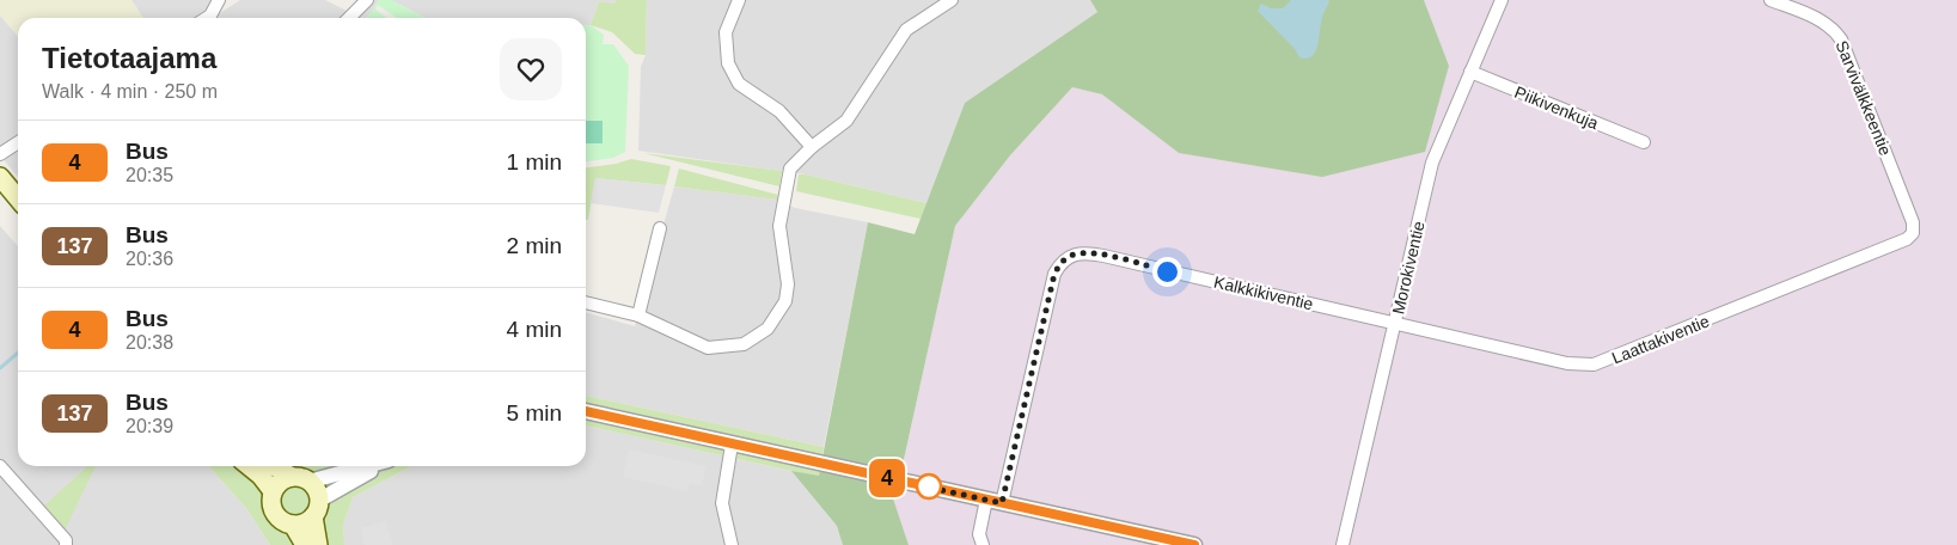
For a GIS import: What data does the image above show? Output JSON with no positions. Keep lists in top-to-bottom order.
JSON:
{
  "streets": {
    "street": [
      "Sarvivälkkeentie",
      "Piikivenkuja",
      "Morokiventie",
      "Kalkkikiventie",
      "Laattakiventie"
    ]
  },
  "crossings": [
    ["Sarvivälkkeentie", "Laattakiventie"],
    ["Piikivenkuja", "Morokiventie"],
    ["Morokiventie", "Kalkkikiventie"],
    ["Morokiventie", "Laattakiventie"],
    ["Kalkkikiventie", "Laattakiventie"]
  ],
  "lines": ["bus line 4"],
  "page": {
    "on_map": "4",
    "heading": ["Tietotaajama", "Walk · 4 min · 250 m"],
    "list": [
      {
        "mark": "4",
        "name": "Bus",
        "note": "20:35",
        "value": "1 min"
      },
      {
        "mark": "137",
        "name": "Bus",
        "note": "20:36",
        "value": "2 min"
      },
      {
        "mark": "4",
        "name": "Bus",
        "note": "20:38",
        "value": "4 min"
      },
      {
        "mark": "137",
        "name": "Bus",
        "note": "20:39",
        "value": "5 min"
      }
    ]
  }
}
